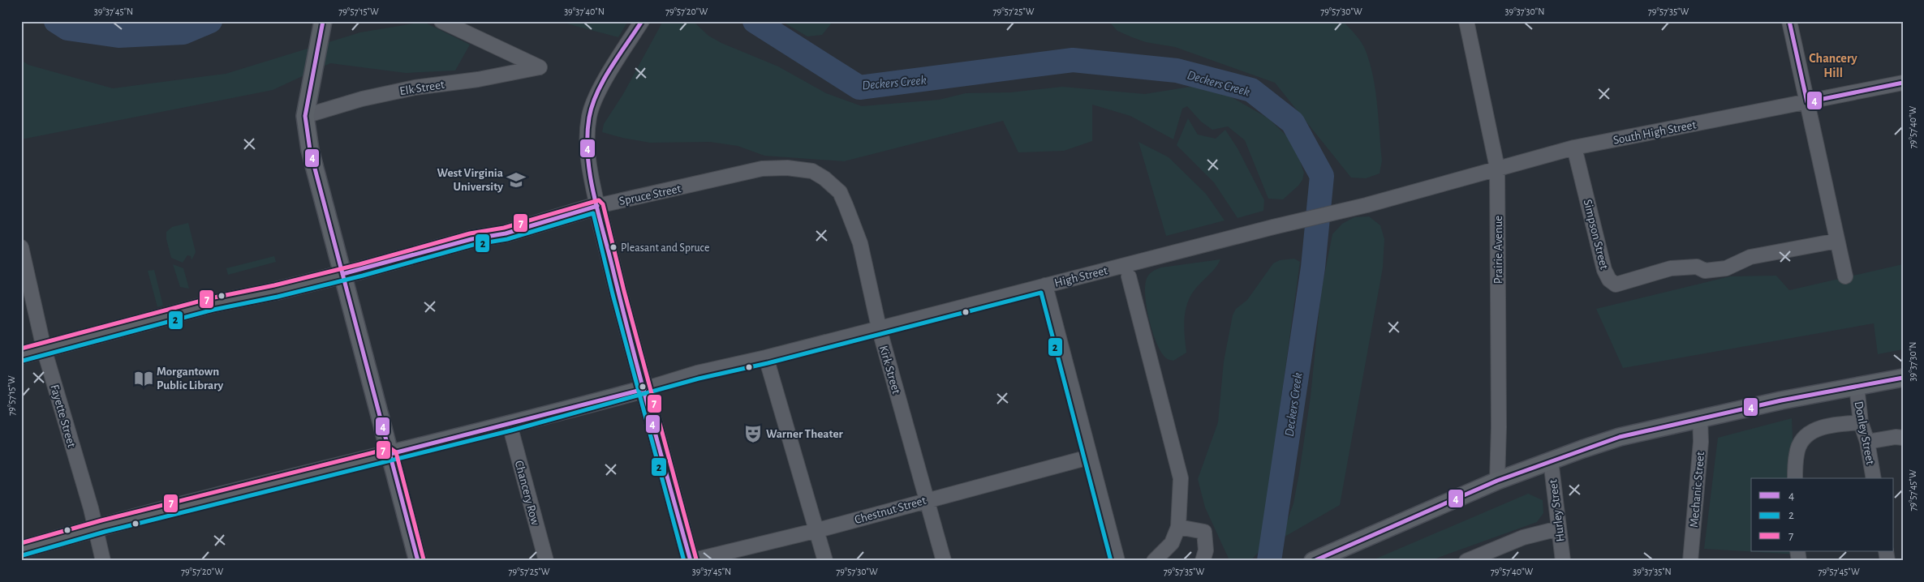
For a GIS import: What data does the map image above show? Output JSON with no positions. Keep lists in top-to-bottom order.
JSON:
{
  "streets": {
    "main road": ["Spruce Street", "High Street"],
    "street": [
      "Elk Street",
      "South High Street",
      "Simpson Street",
      "Prairie Avenue",
      "Kirk Street",
      "Fayette Street",
      "Donley Street",
      "Mechanic Street",
      "Chancery Row",
      "Chestnut Street",
      "Hurley Street"
    ]
  },
  "crossings": [
    ["South High Street", "Simpson Street"],
    ["South High Street", "Prairie Avenue"],
    ["South High Street", "High Street"],
    ["Spruce Street", "Kirk Street"],
    ["Spruce Street", "Fayette Street"],
    ["High Street", "Kirk Street"],
    ["High Street", "Fayette Street"],
    ["High Street", "Chancery Row"],
    ["Kirk Street", "Chestnut Street"]
  ],
  "districts": ["Chancery Hill"],
  "water": ["Deckers Creek"],
  "places": {
    "school or university": ["West Virginia University"],
    "other": ["Pleasant and Spruce"],
    "library": ["Morgantown Public Library"],
    "theatre": ["Warner Theater"]
  },
  "lines": ["transit line 4", "transit line 7", "transit line 2"],
  "legend": ["4", "2", "7"],
  "coordinates": [
    "39°37'45\"N",
    "79°57'15\"W",
    "39°37'40\"N",
    "79°57'20\"W",
    "79°57'25\"W",
    "79°57'30\"W",
    "39°37'30\"N",
    "79°57'35\"W",
    "79°57'40\"W",
    "79°57'45\"W",
    "39°37'35\"N"
  ]
}
